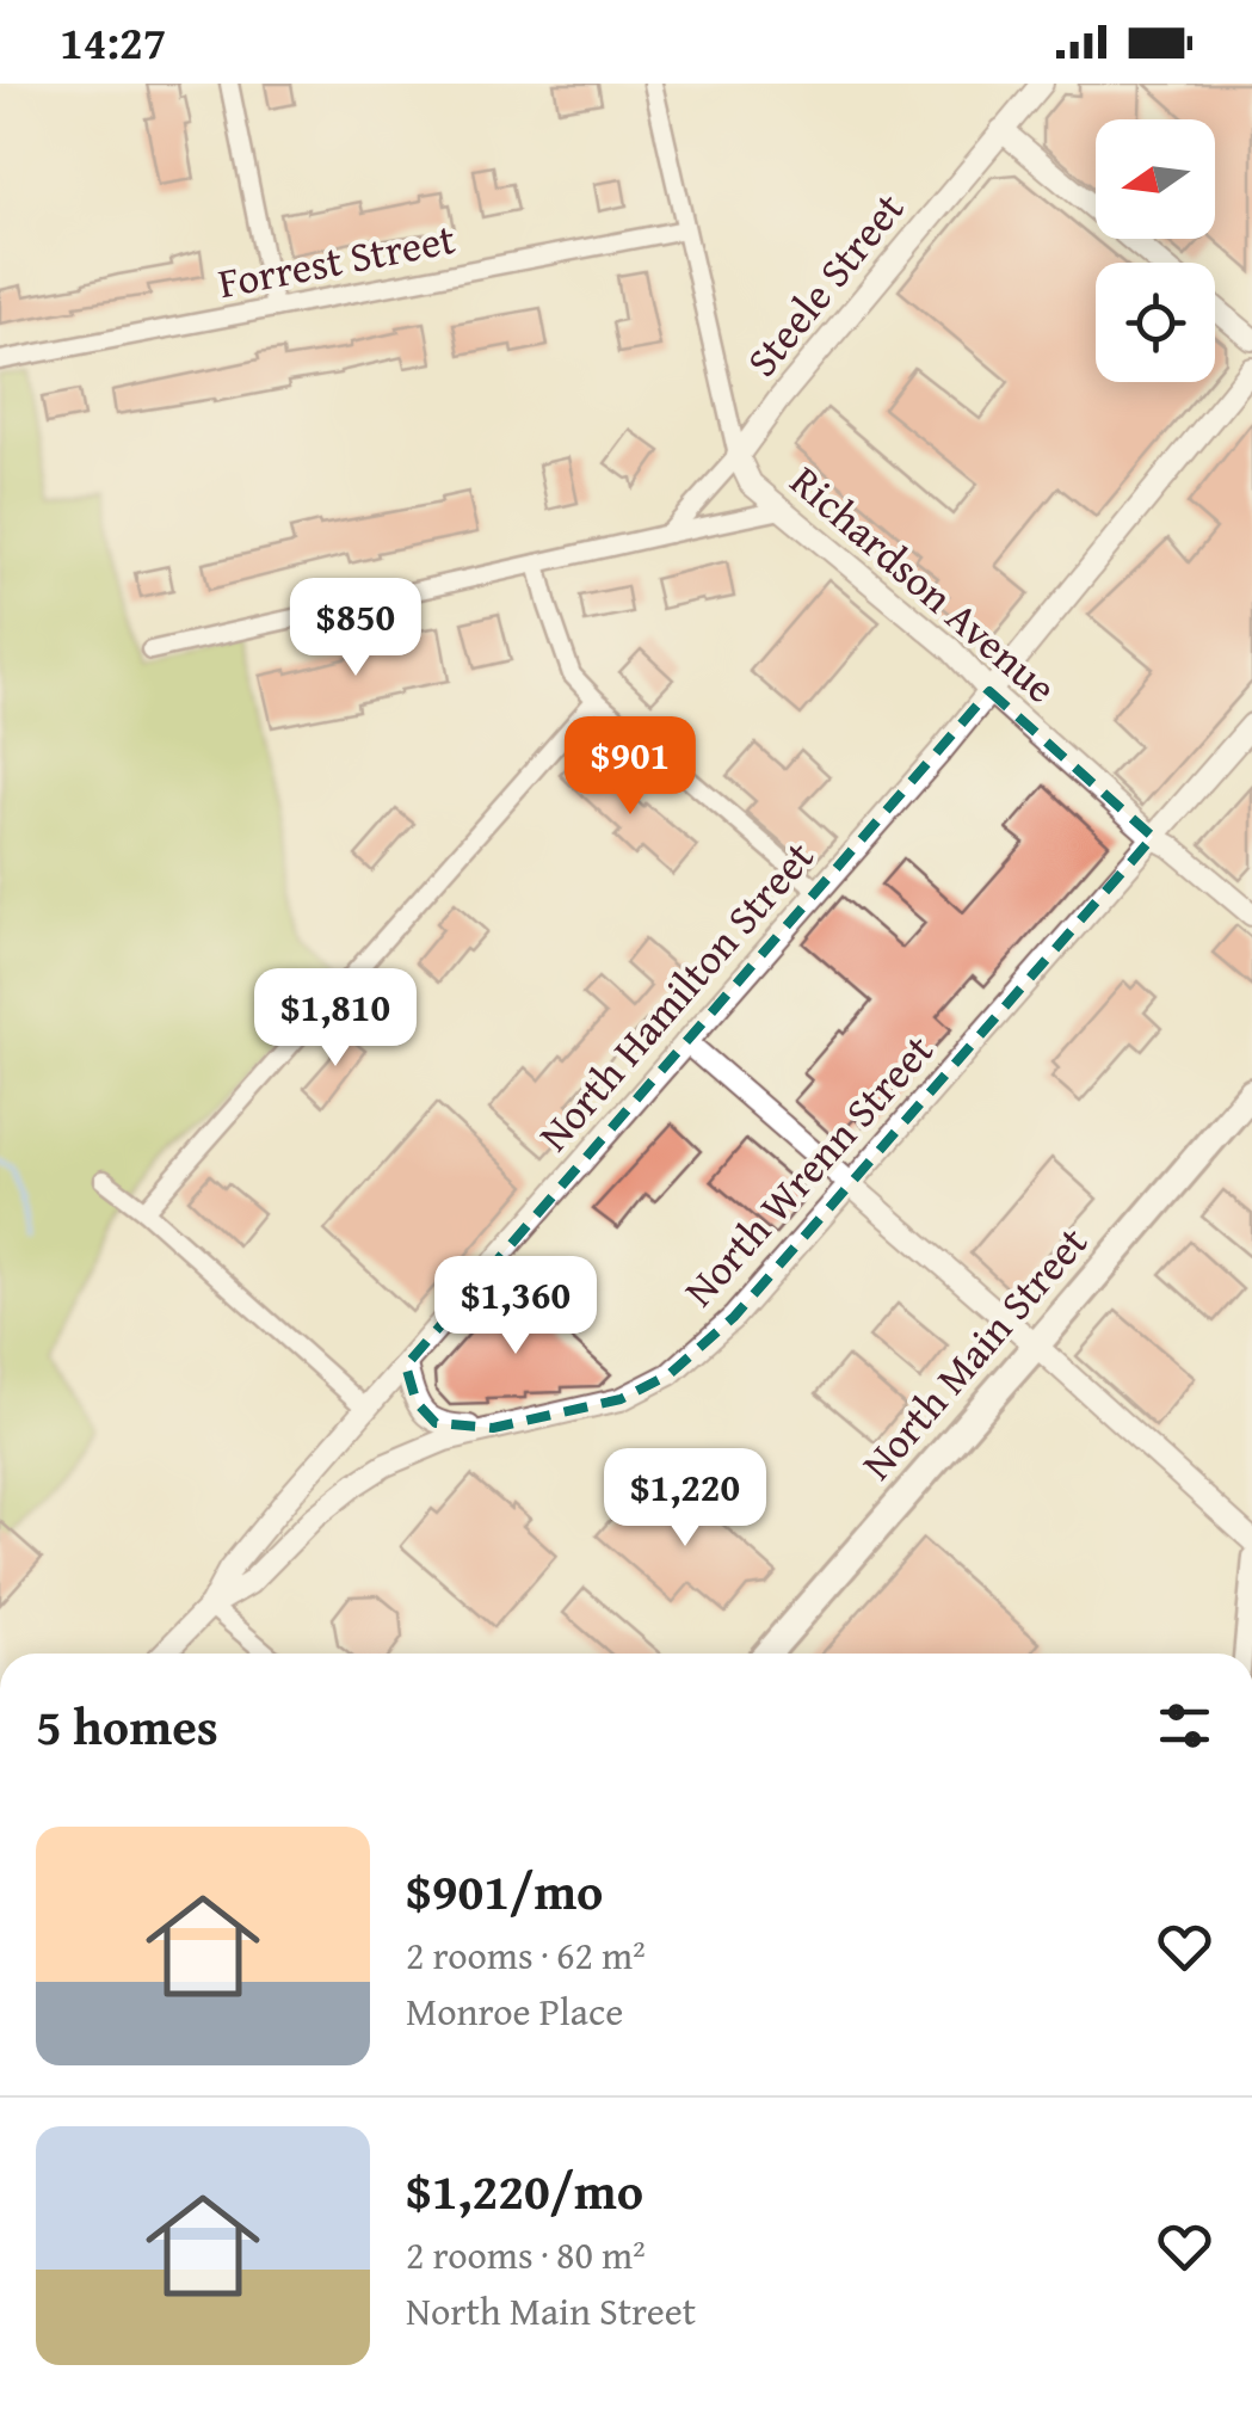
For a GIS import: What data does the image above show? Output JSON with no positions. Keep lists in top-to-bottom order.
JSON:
{
  "streets": {
    "main road": ["North Main Street"],
    "street": [
      "Forrest Street",
      "Steele Street",
      "Richardson Avenue",
      "North Hamilton Street",
      "North Wrenn Street"
    ]
  },
  "crossings": [
    ["Forrest Street", "Richardson Avenue"],
    ["Steele Street", "Richardson Avenue"],
    ["Richardson Avenue", "North Hamilton Street"],
    ["Richardson Avenue", "North Wrenn Street"],
    ["North Hamilton Street", "North Wrenn Street"]
  ],
  "north": "left",
  "page": {
    "status": "14:27",
    "price": [
      "$850",
      "$901",
      "$1,810",
      "$1,360",
      "$1,220"
    ],
    "heading": "5 homes",
    "list": [
      {
        "name": "$901/mo",
        "note": "2 rooms · 62 m² · Monroe Place"
      },
      {
        "name": "$1,220/mo",
        "note": "2 rooms · 80 m² · North Main Street"
      }
    ]
  }
}
